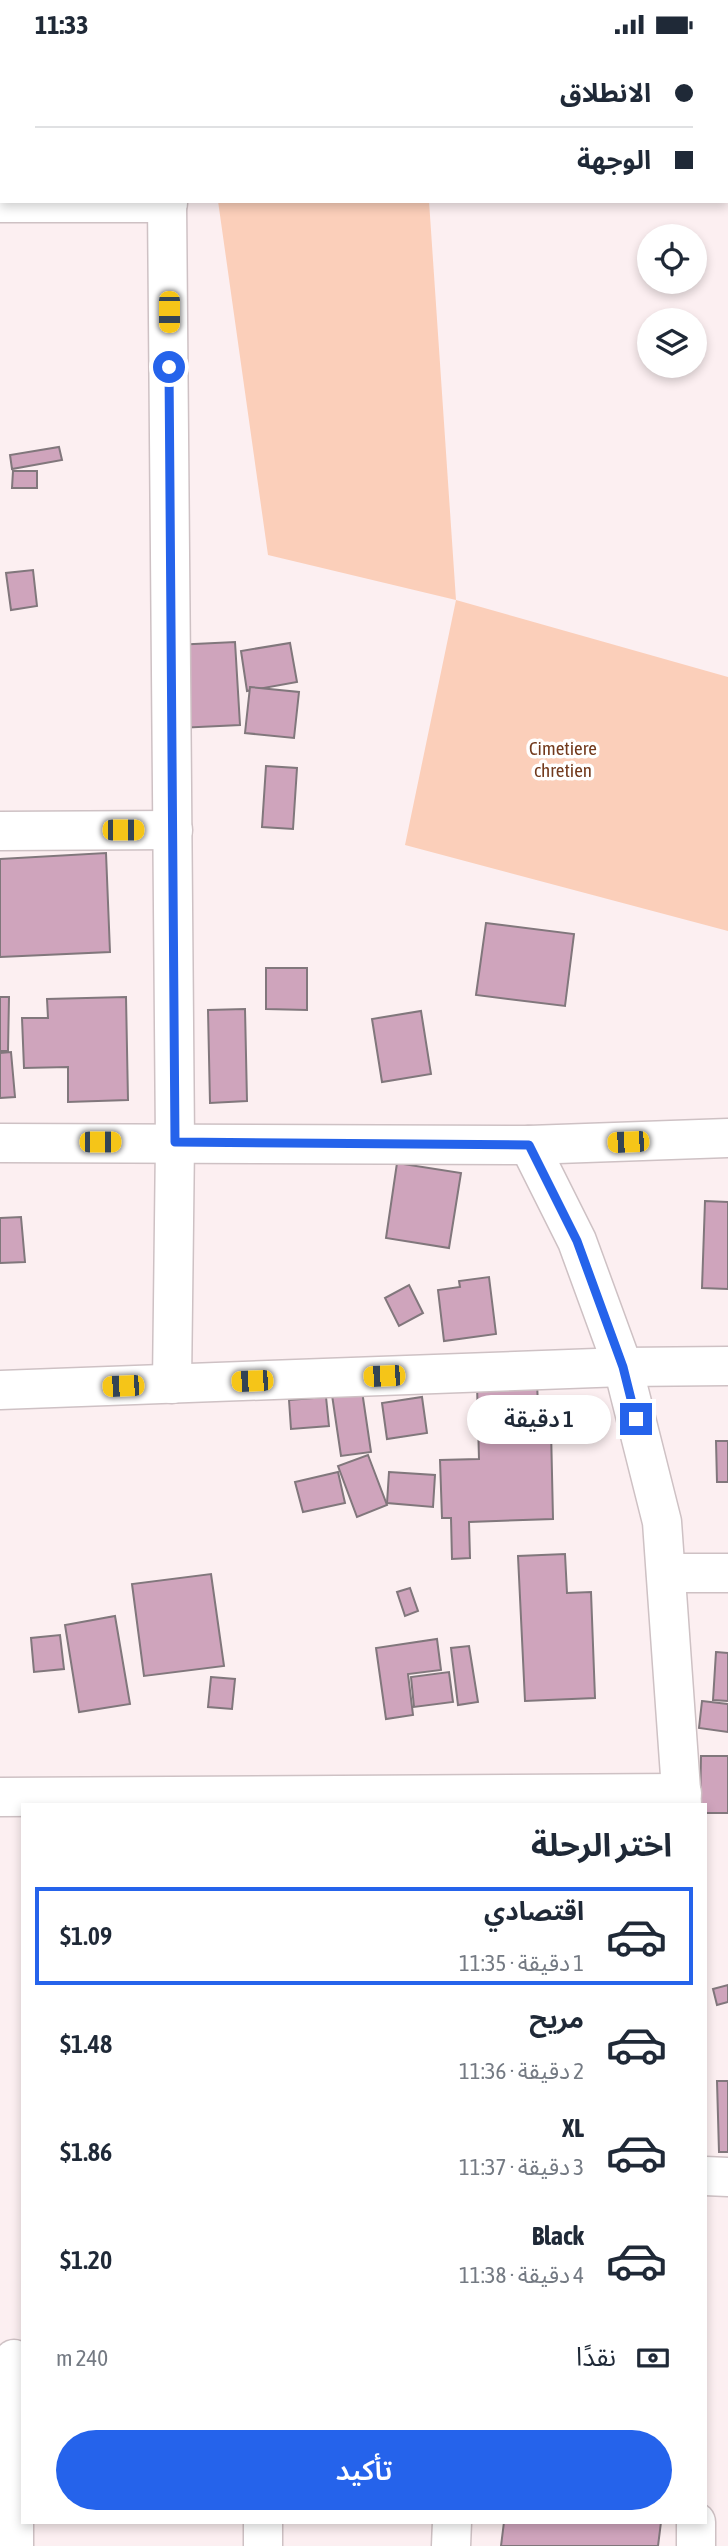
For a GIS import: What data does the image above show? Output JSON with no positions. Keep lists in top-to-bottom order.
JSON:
{
  "parks": ["Cimetiere chretien"],
  "page": {
    "status": "11:33",
    "banner": ["الانطلاق", "الوجهة"],
    "bubble": "1 دقيقة",
    "heading": "اختر الرحلة",
    "list": [
      {
        "name": "اقتصادي",
        "note": "1 دقيقة · 11:35",
        "value": "$1.09"
      },
      {
        "name": "مريح",
        "note": "2 دقيقة · 11:36",
        "value": "$1.48"
      },
      {
        "name": "XL",
        "note": "3 دقيقة · 11:37",
        "value": "$1.86"
      },
      {
        "name": "Black",
        "note": "4 دقيقة · 11:38",
        "value": "$1.20"
      }
    ],
    "pay": ["نقدًا", "240 m"],
    "buttons": "تأكيد"
  }
}
